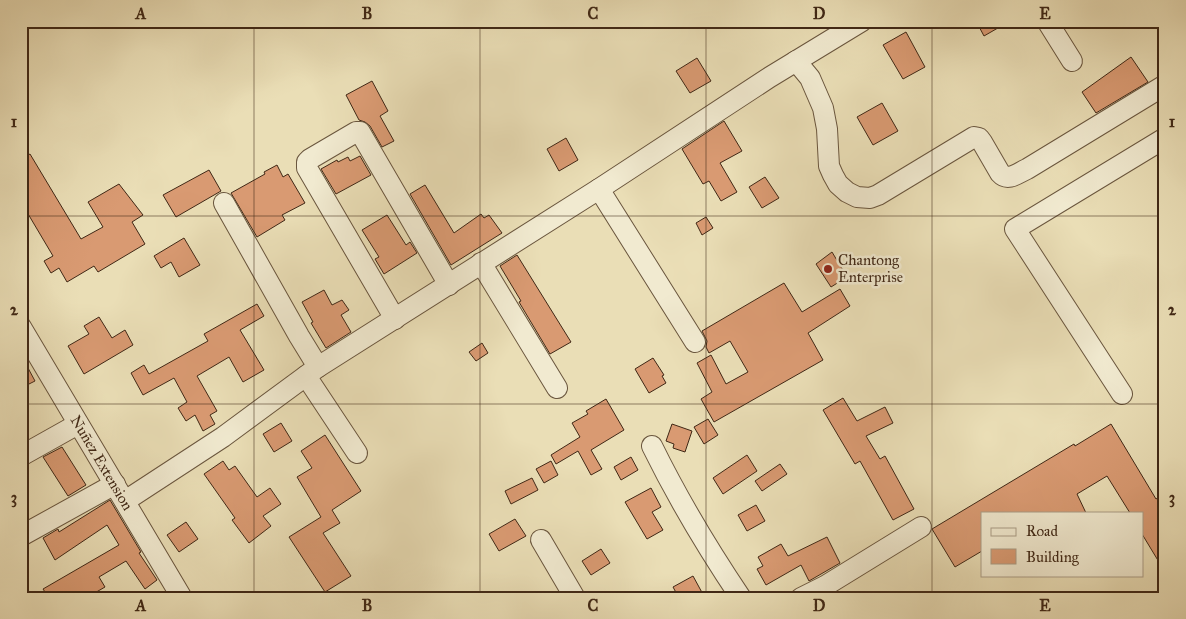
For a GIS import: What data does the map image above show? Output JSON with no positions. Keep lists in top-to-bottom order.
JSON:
{
  "streets": {
    "street": ["Nuñez Extension"]
  },
  "places": ["Chantong Enterprise"],
  "legend": ["Road", "Building"],
  "grid": {
    "columns": [
      "A",
      "B",
      "C",
      "D",
      "E"
    ],
    "rows": ["1", "2", "3"]
  }
}
